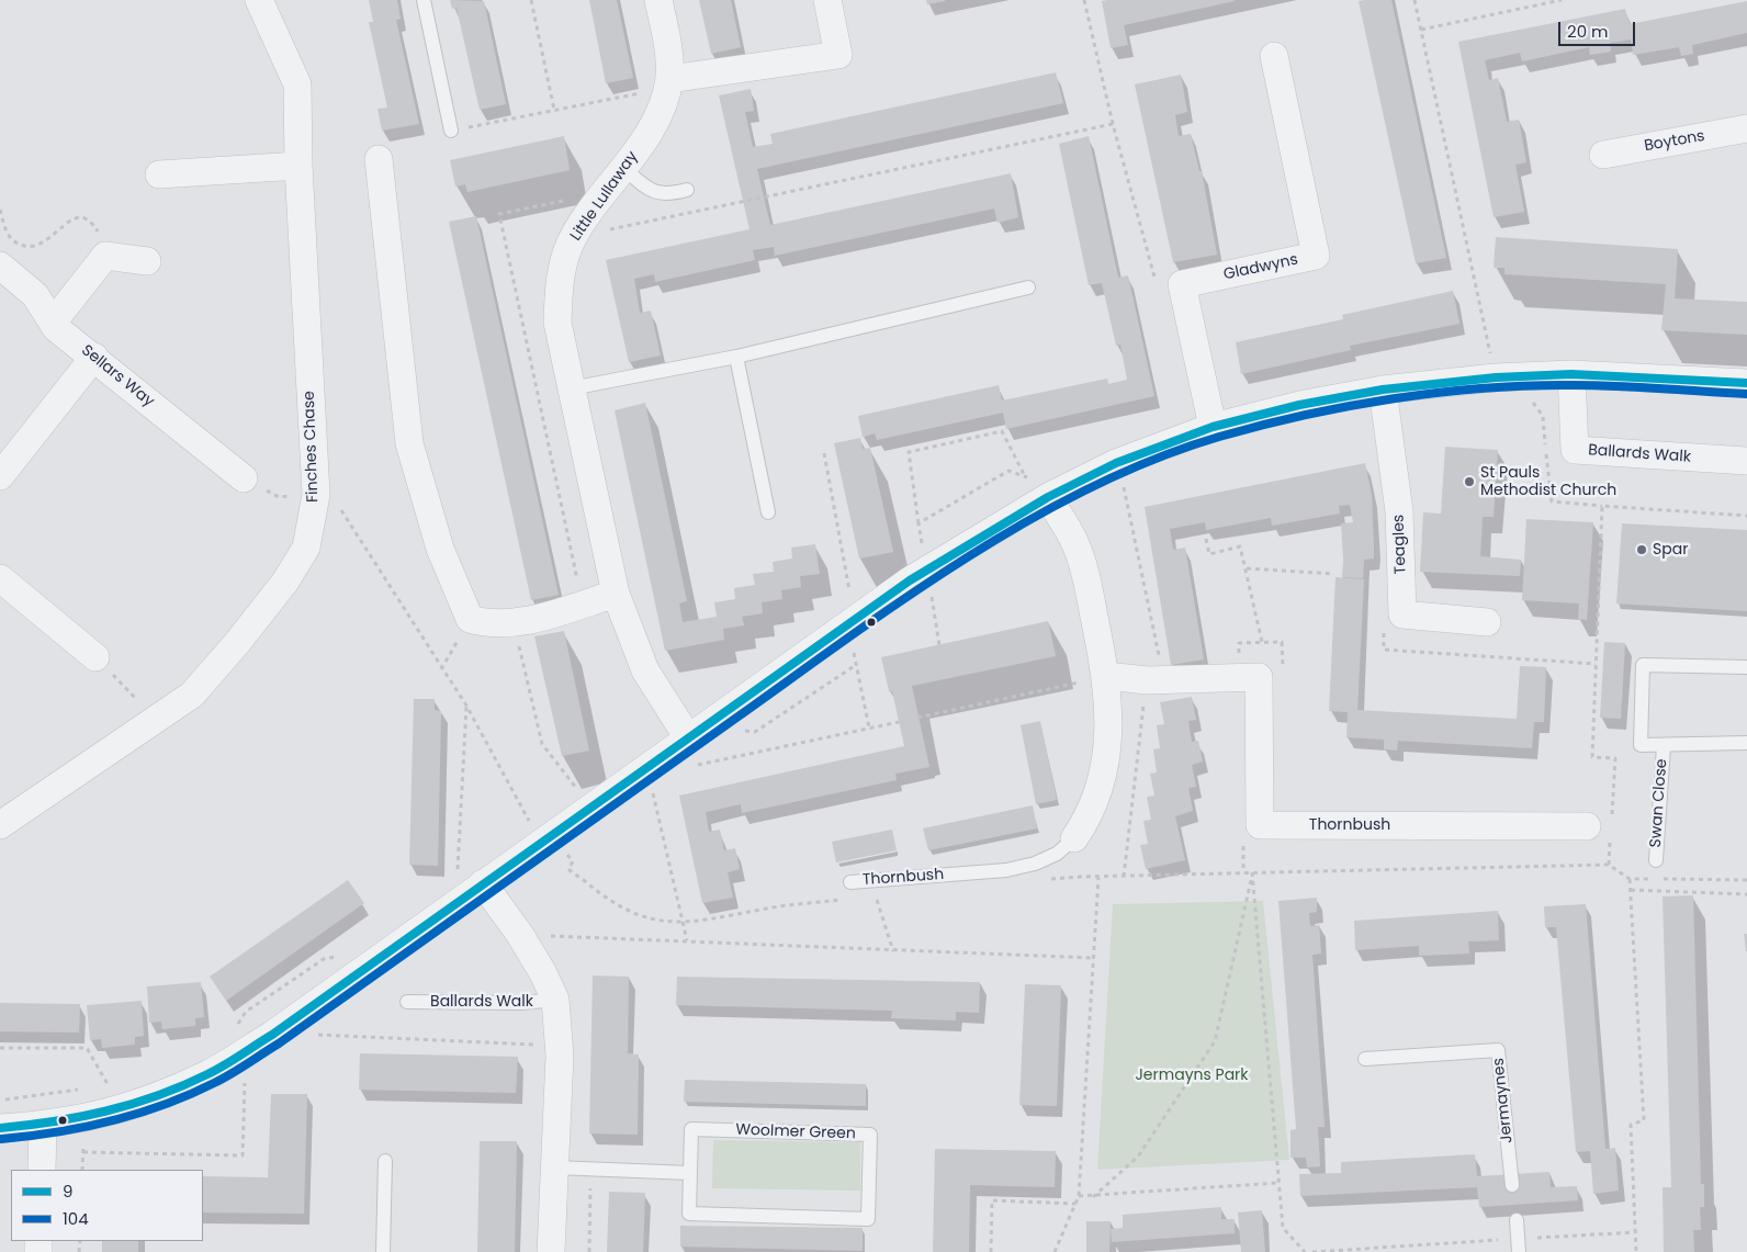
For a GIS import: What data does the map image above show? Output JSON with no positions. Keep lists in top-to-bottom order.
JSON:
{
  "streets": {
    "street": [
      "Boytons",
      "Little Lullaway",
      "Gladwyns",
      "Sellars Way",
      "Finches Chase",
      "Ballards Walk",
      "Teagles",
      "Thornbush"
    ],
    "lane": ["Swan Close", "Jermaynes", "Woolmer Green"]
  },
  "parks": ["Jermayns Park"],
  "places": ["St Pauls Methodist Church", "Spar"],
  "lines": ["transit line 9", "transit line 104"],
  "legend": ["9", "104"],
  "scale_bar": "20 m"
}
